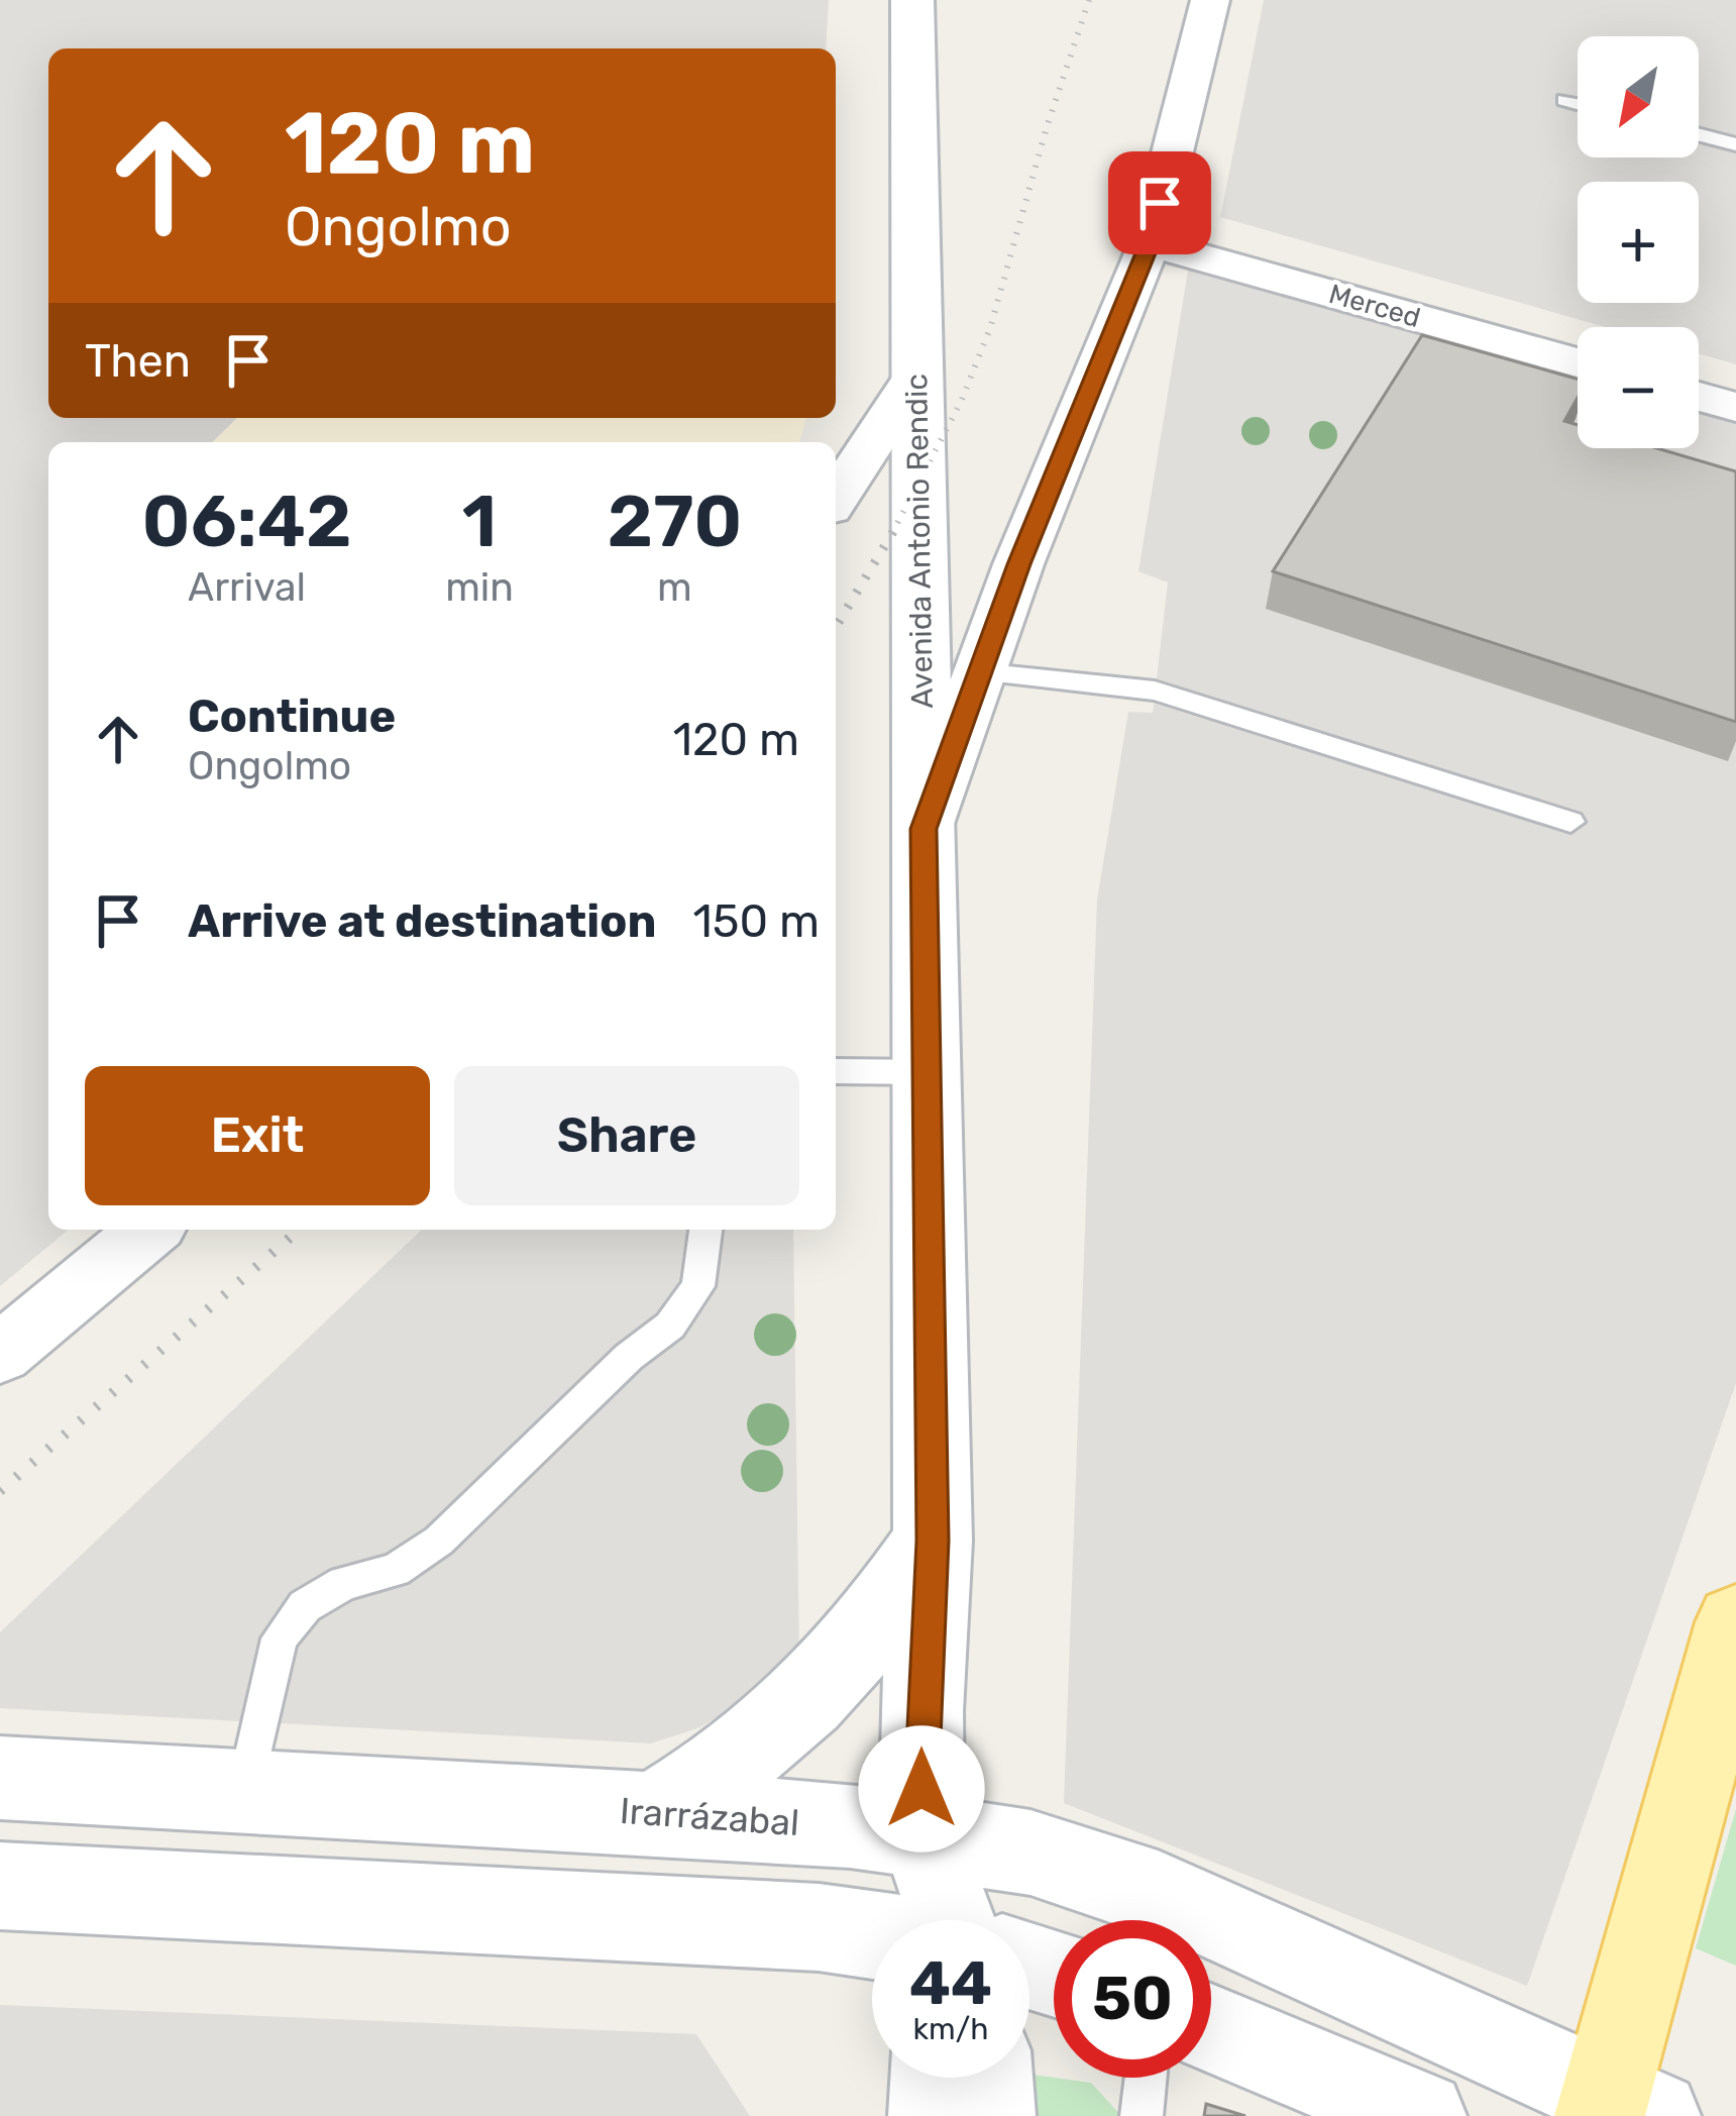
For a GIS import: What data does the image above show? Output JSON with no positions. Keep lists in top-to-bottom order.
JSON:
{
  "streets": {
    "main road": ["Avenida Antonio Rendic", "Irarrázabal"],
    "street": ["Merced"]
  },
  "crossings": [
    ["Avenida Antonio Rendic", "Irarrázabal"]
  ],
  "north": "bottom left",
  "page": {
    "map_buttons": ["+", "−"],
    "turn": ["120 m", "Ongolmo"],
    "then": "Then",
    "eta": [
      "06:42",
      "Arrival",
      "1",
      "min",
      "270",
      "m"
    ],
    "list": [
      {
        "name": "Continue",
        "note": "Ongolmo",
        "value": "120 m"
      },
      {
        "name": "Arrive at destination",
        "value": "150 m"
      }
    ],
    "buttons": ["Exit", "Share"],
    "speed": "44 km/h",
    "limit": "50"
  }
}
